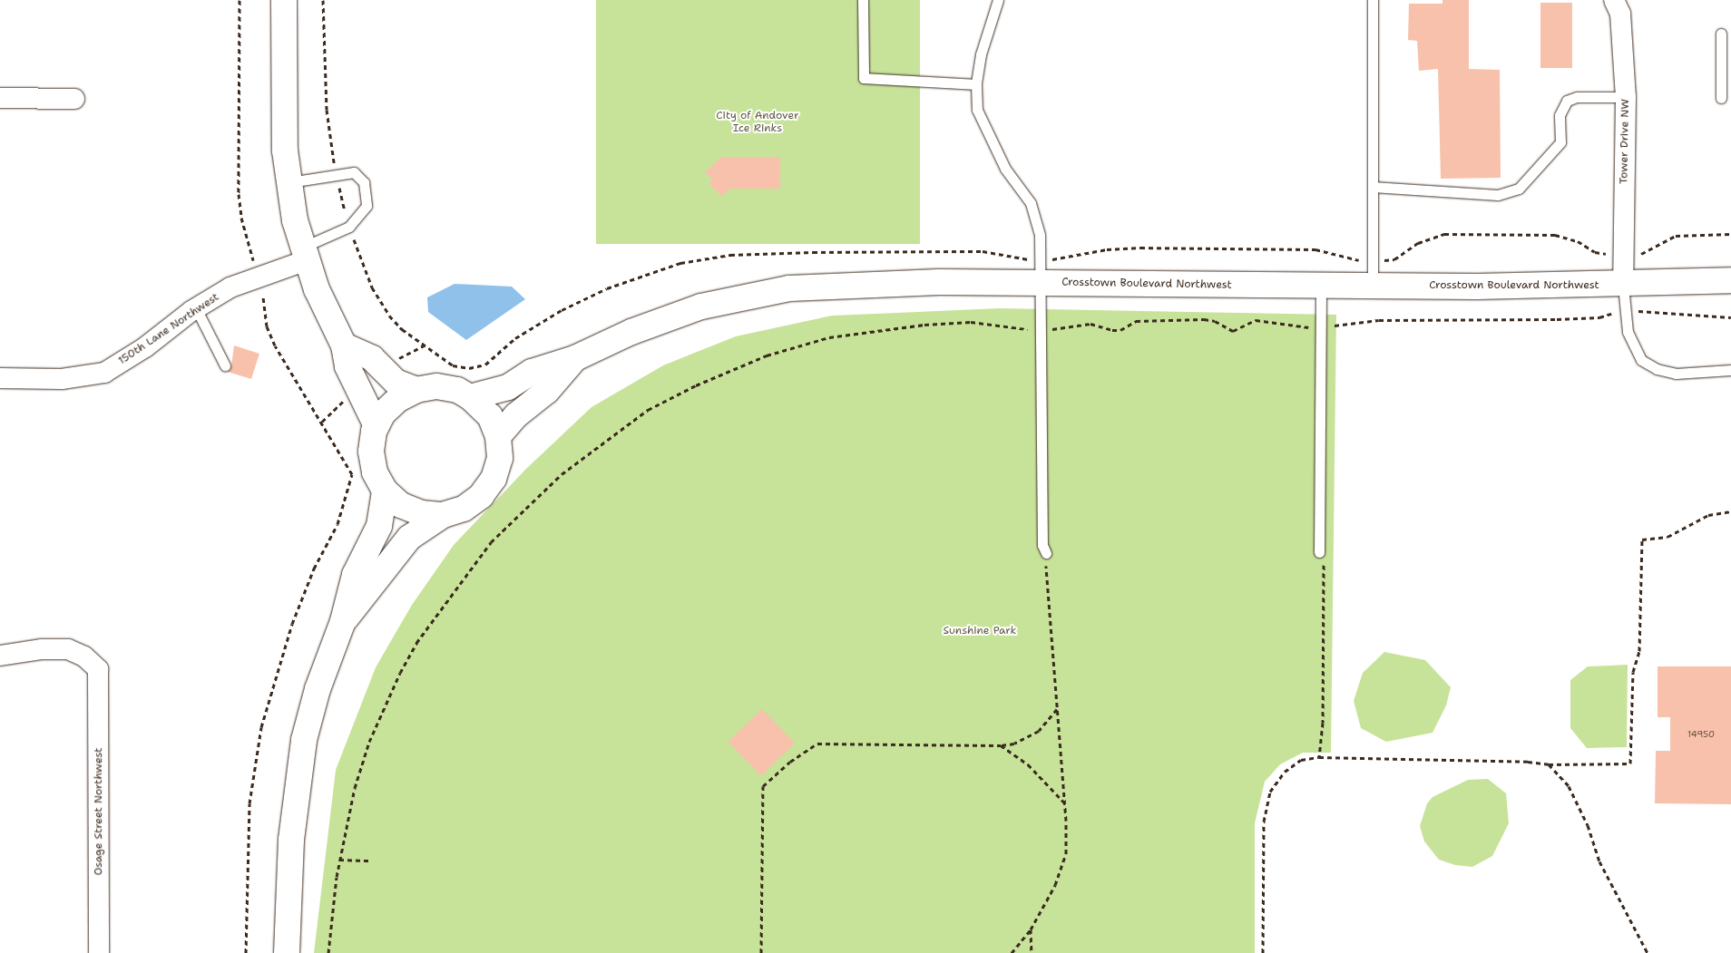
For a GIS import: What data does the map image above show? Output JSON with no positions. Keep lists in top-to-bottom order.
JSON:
{
  "streets": {
    "street": [
      "Tower Drive NW",
      "Crosstown Boulevard Northwest",
      "150th Lane Northwest",
      "Osage Street Northwest"
    ]
  },
  "crossings": [
    ["Tower Drive NW", "Crosstown Boulevard Northwest"]
  ],
  "parks": ["City of Andover Ice Rinks", "Sunshine Park"],
  "house_numbers": ["14950"]
}
